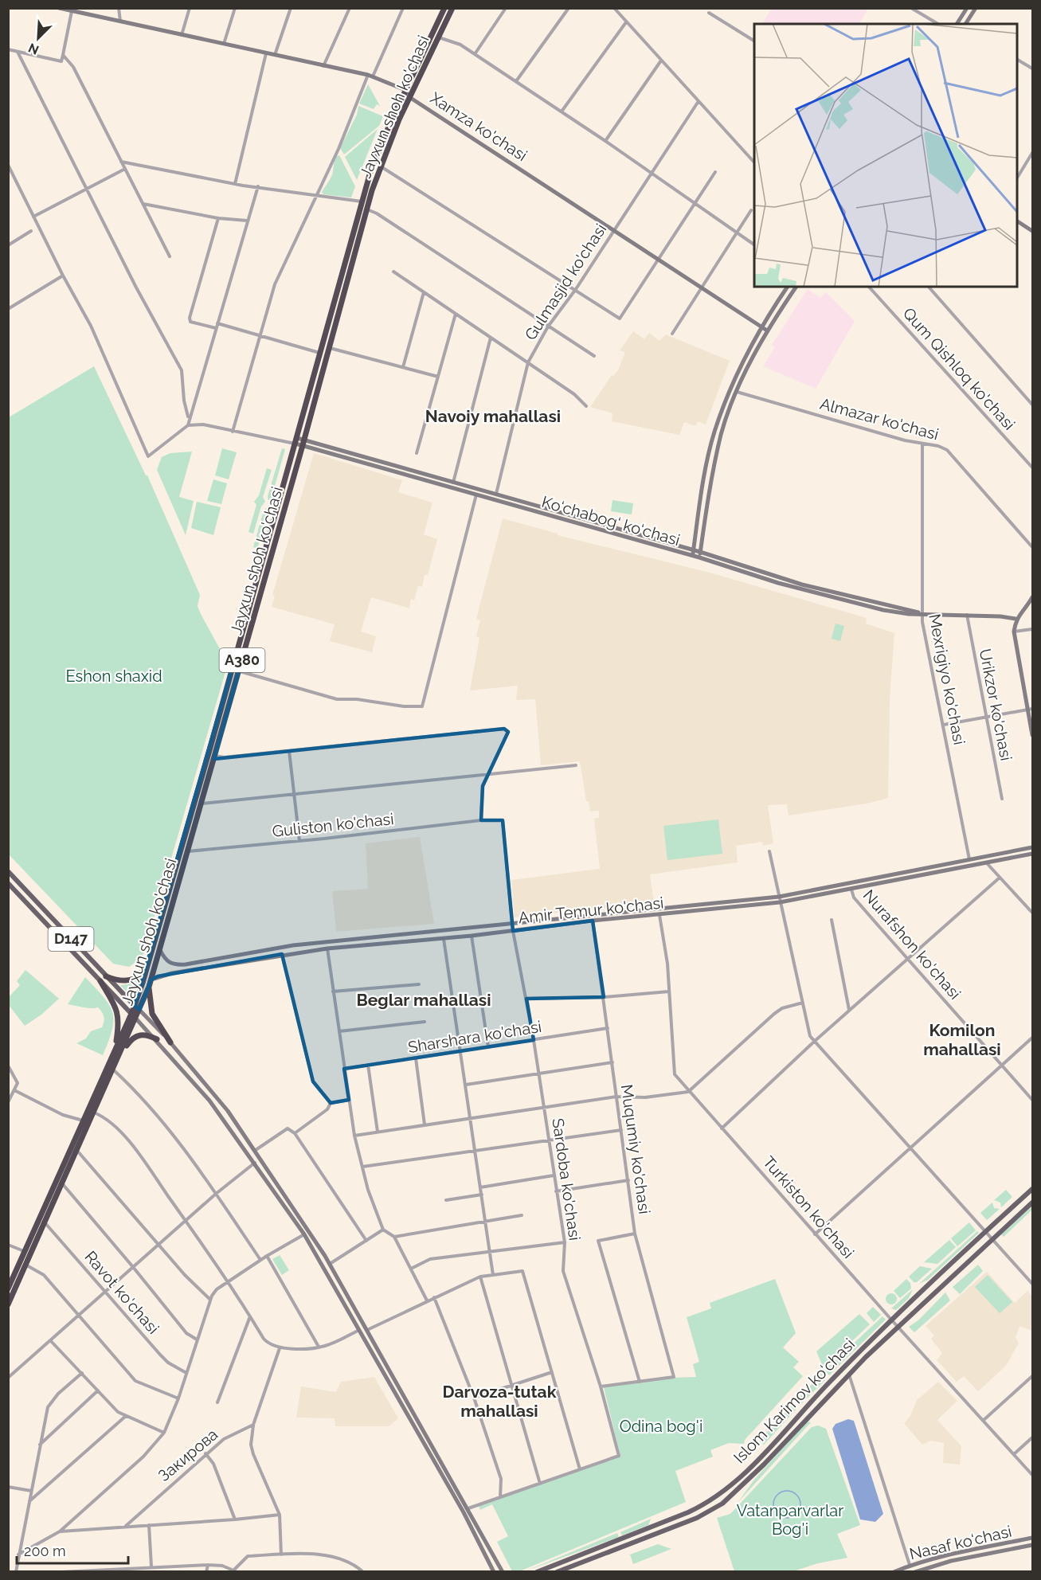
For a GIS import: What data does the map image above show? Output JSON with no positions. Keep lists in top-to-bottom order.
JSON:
{
  "streets": {
    "highway": ["Jayxun shoh ko'chasi", "A380"],
    "main road": [
      "Xamza ko'chasi",
      "Ko‘chabog‘ ko‘chasi",
      "Amir Temur ko'chasi",
      "D147",
      "Islom Karimov ko‘chasi",
      "Nasaf ko‘chasi"
    ],
    "street": [
      "Gulmasjid ko'chasi",
      "Qum Qishloq ko'chasi",
      "Almazar ko'chasi",
      "Mexrigiyo ko'chasi",
      "Urikzor ko'chasi",
      "Guliston ko'chasi",
      "Nurafshon ko'chasi",
      "Sharshara ko'chasi",
      "Muqumiy ko'chasi",
      "Sardoba ko'chasi",
      "Turkiston ko'chasi",
      "Ravot ko'chasi",
      "Закирова"
    ]
  },
  "crossings": [
    ["Jayxun shoh ko'chasi", "Xamza ko'chasi"],
    ["Jayxun shoh ko'chasi", "Ko‘chabog‘ ko‘chasi"],
    ["Jayxun shoh ko'chasi", "Guliston ko'chasi"],
    ["Jayxun shoh ko'chasi", "Amir Temur ko'chasi"],
    ["Jayxun shoh ko'chasi", "D147"],
    ["Jayxun shoh ko'chasi", "Ravot ko'chasi"],
    ["Xamza ko'chasi", "Gulmasjid ko'chasi"],
    ["Gulmasjid ko'chasi", "Ko‘chabog‘ ko‘chasi"],
    ["Almazar ko'chasi", "Mexrigiyo ko'chasi"],
    ["Ko‘chabog‘ ko‘chasi", "Mexrigiyo ko'chasi"],
    ["Ko‘chabog‘ ko‘chasi", "Urikzor ko'chasi"],
    ["Mexrigiyo ko'chasi", "Amir Temur ko'chasi"],
    ["Guliston ko'chasi", "Amir Temur ko'chasi"],
    ["Amir Temur ko'chasi", "Nurafshon ko'chasi"],
    ["Amir Temur ko'chasi", "Muqumiy ko'chasi"],
    ["Amir Temur ko'chasi", "Sardoba ko'chasi"],
    ["Amir Temur ko'chasi", "Turkiston ko'chasi"],
    ["Sharshara ko'chasi", "Muqumiy ko'chasi"],
    ["Sharshara ko'chasi", "Sardoba ko'chasi"],
    ["Turkiston ko'chasi", "Islom Karimov ko‘chasi"]
  ],
  "districts": [
    "Navoiy mahallasi",
    "Beglar mahallasi",
    "Komilon mahallasi",
    "Darvoza-tutak mahallasi"
  ],
  "parks": ["Eshon shaxid", "Odina bog'i", "Vatanparvarlar Bog'i"],
  "scale_bar": "200 m",
  "north": "bottom left"
}
